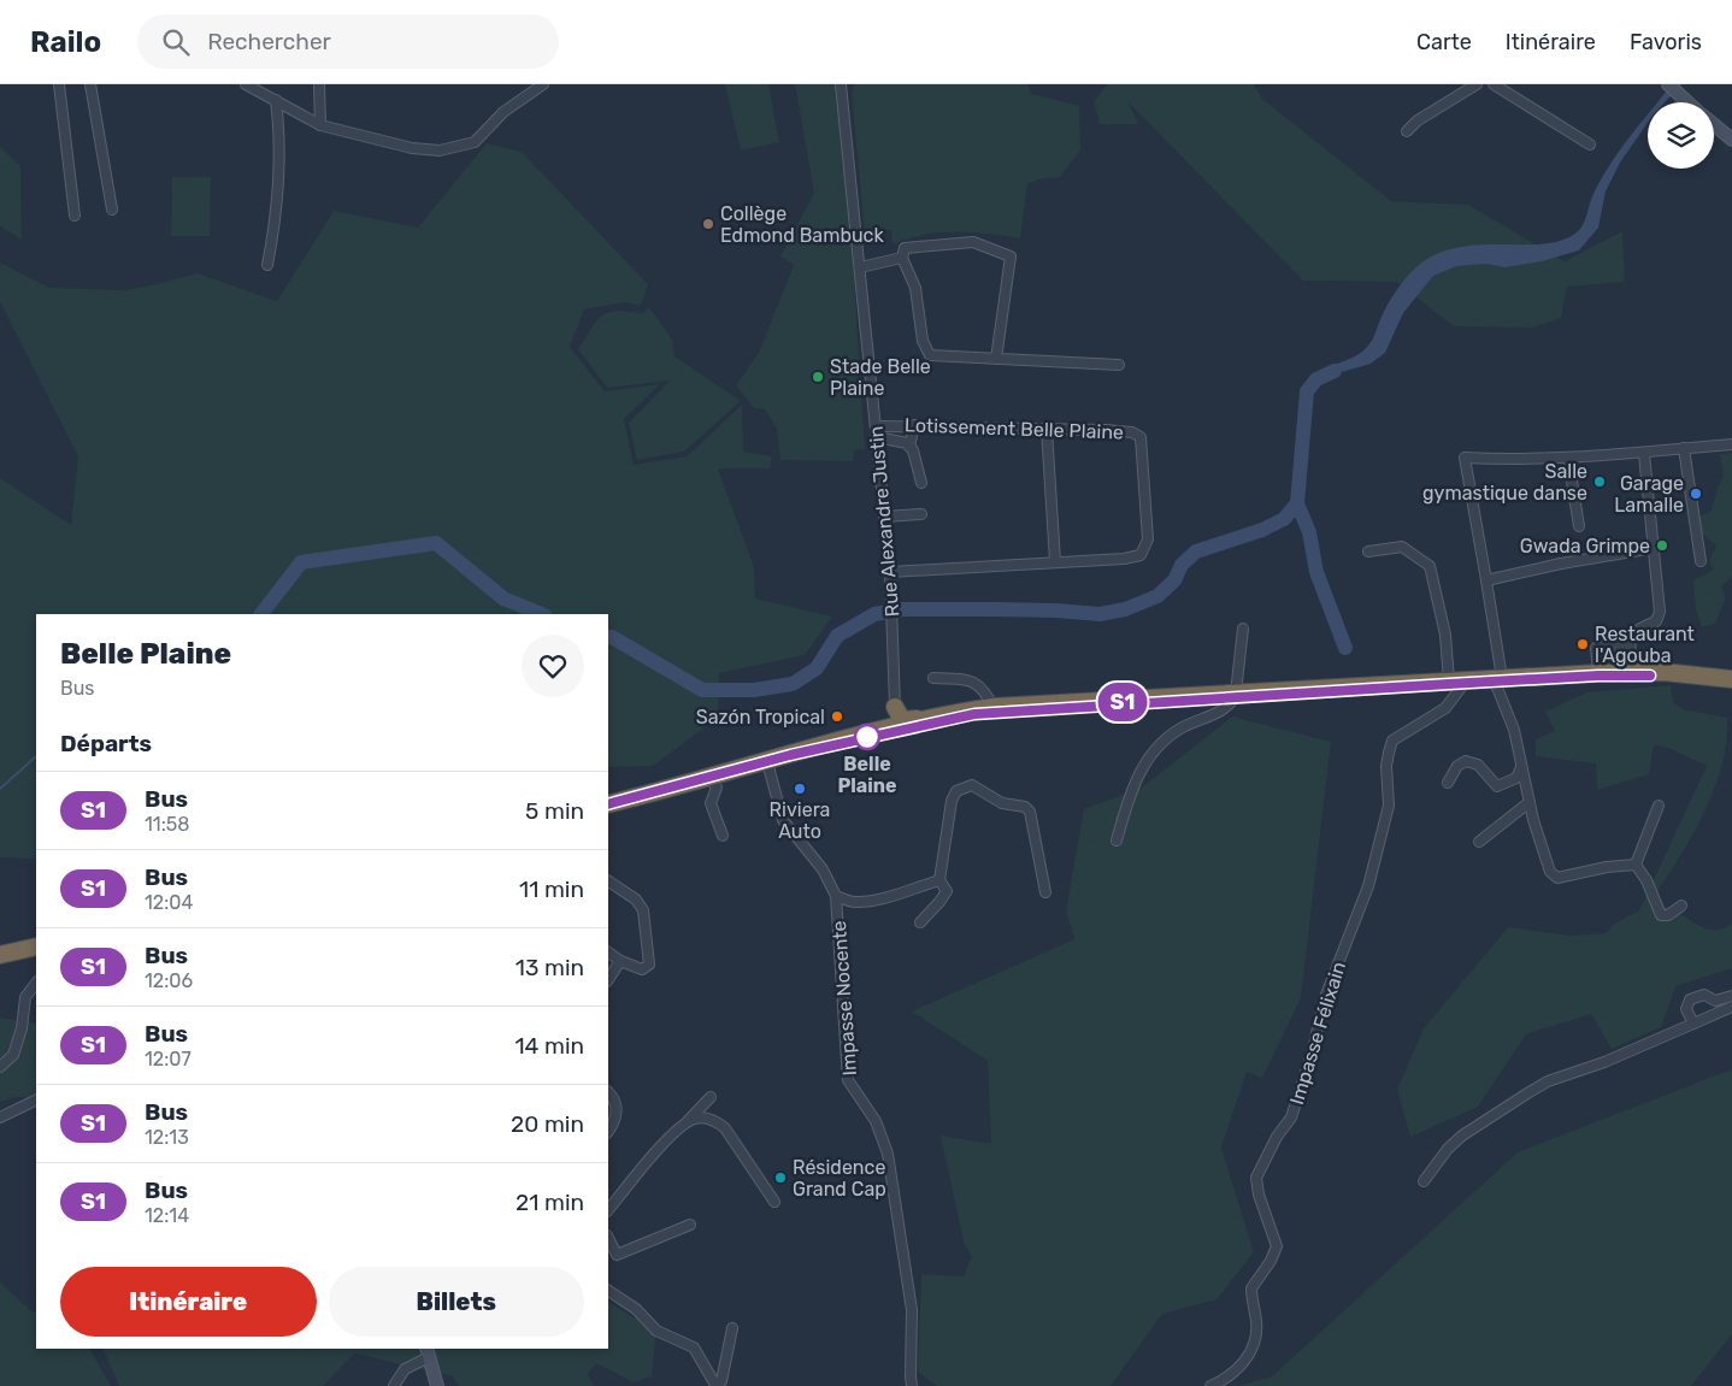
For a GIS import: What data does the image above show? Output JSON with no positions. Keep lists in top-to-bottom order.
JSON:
{
  "streets": {
    "street": [
      "Lotissement Belle Plaine",
      "Rue Alexandre Justin",
      "Impasse Nocente",
      "Impasse Félixain"
    ]
  },
  "crossings": [
    ["Lotissement Belle Plaine", "Rue Alexandre Justin"]
  ],
  "places": [
    "Collège Edmond Bambuck",
    "Stade Belle Plaine",
    "Salle gymastique danse",
    "Garage Lamalle",
    "Gwada Grimpe",
    "Restaurant l'Agouba",
    "Sazón Tropical",
    "Belle Plaine",
    "Riviera Auto",
    "Résidence Grand Cap"
  ],
  "lines": ["bus line S1"],
  "page": {
    "header": "Railo",
    "search": "Rechercher",
    "nav": ["Carte", "Itinéraire", "Favoris"],
    "on_map": "S1",
    "heading": [
      ["Belle Plaine", "Bus"],
      "Départs"
    ],
    "list": [
      {
        "mark": "S1",
        "name": "Bus",
        "note": "11:58",
        "value": "5 min"
      },
      {
        "mark": "S1",
        "name": "Bus",
        "note": "12:04",
        "value": "11 min"
      },
      {
        "mark": "S1",
        "name": "Bus",
        "note": "12:06",
        "value": "13 min"
      },
      {
        "mark": "S1",
        "name": "Bus",
        "note": "12:07",
        "value": "14 min"
      },
      {
        "mark": "S1",
        "name": "Bus",
        "note": "12:13",
        "value": "20 min"
      },
      {
        "mark": "S1",
        "name": "Bus",
        "note": "12:14",
        "value": "21 min"
      }
    ],
    "buttons": ["Itinéraire", "Billets"]
  }
}
